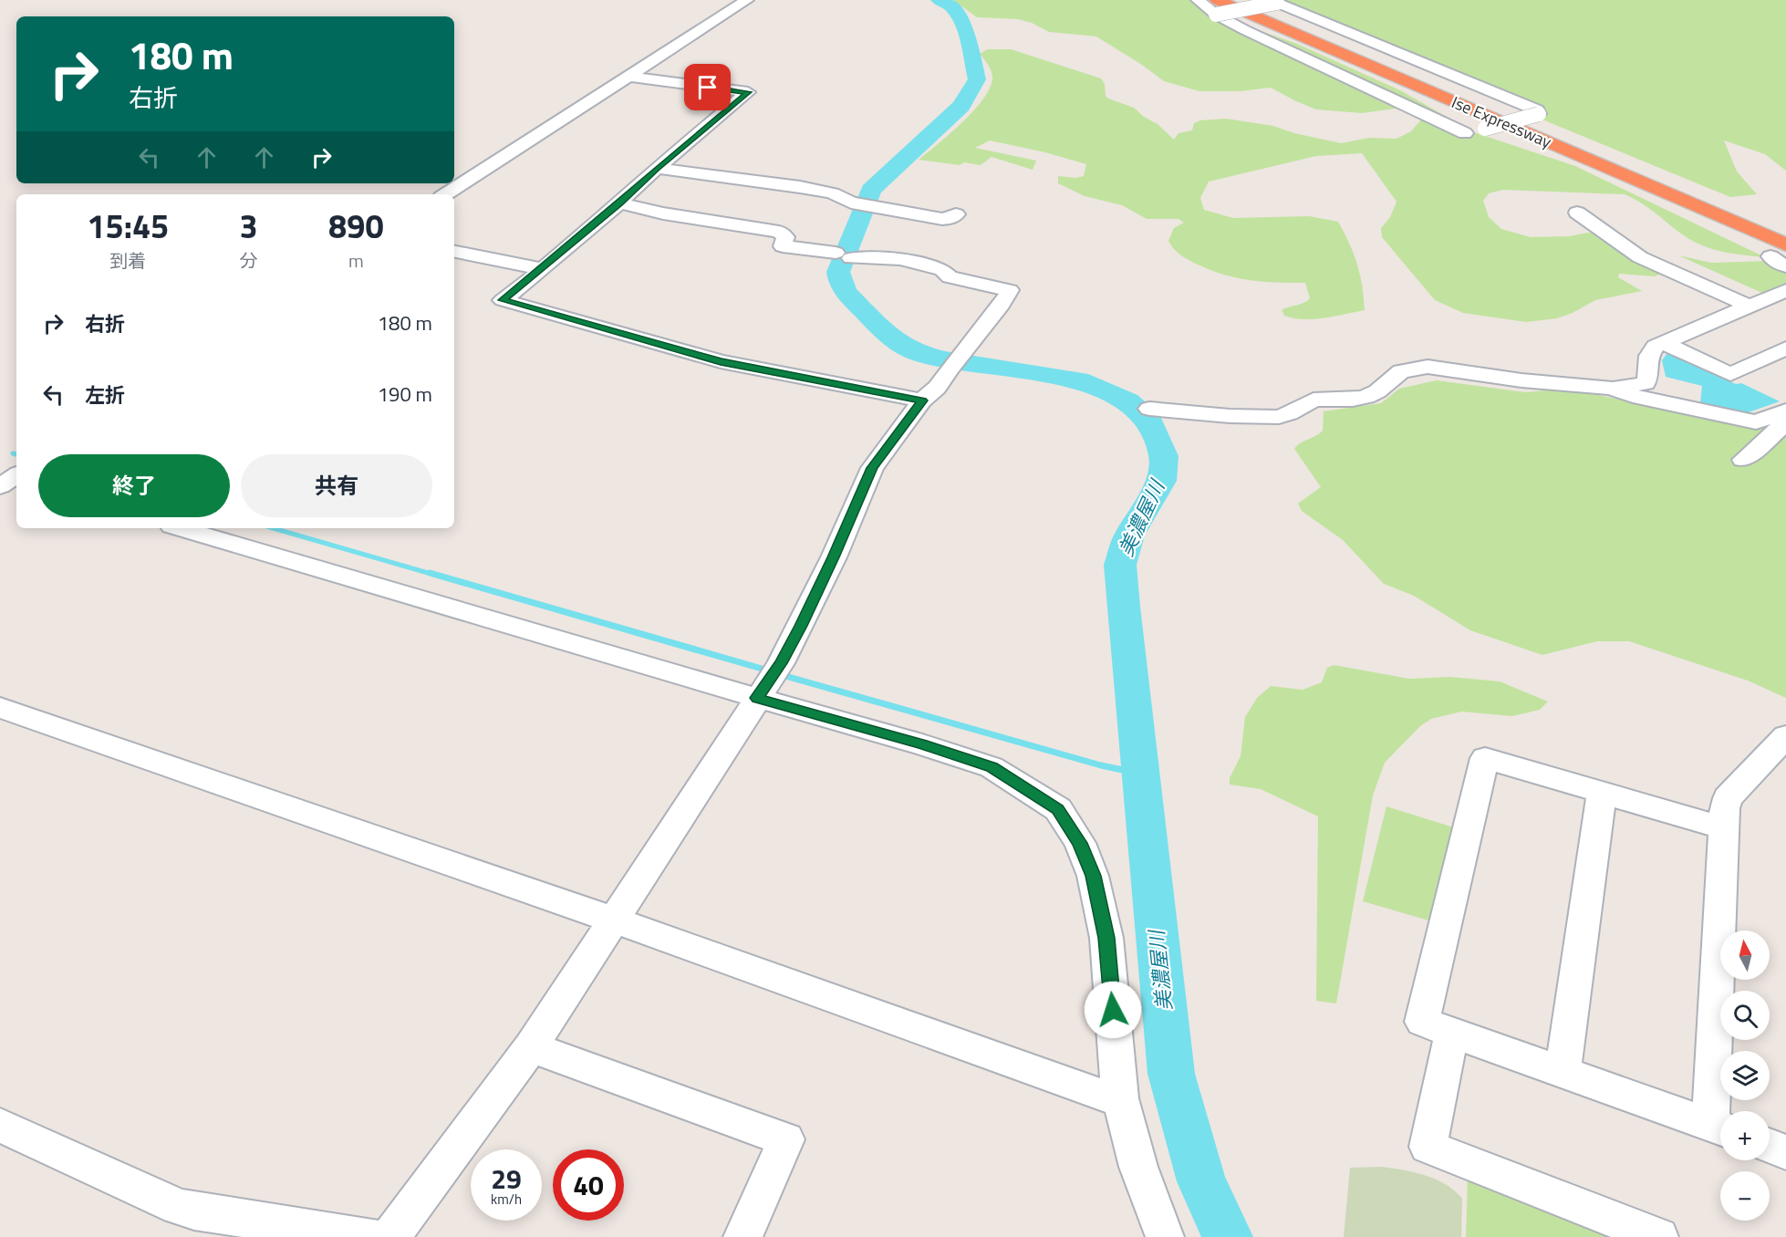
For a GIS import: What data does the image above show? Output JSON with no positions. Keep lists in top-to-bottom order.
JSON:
{
  "streets": {
    "highway": ["Ise Expressway"]
  },
  "water": ["美濃屋川"],
  "north": "top",
  "page": {
    "turn": ["180 m", "右折"],
    "eta": [
      "15:45",
      "到着",
      "3",
      "分",
      "890",
      "m"
    ],
    "list": [
      {
        "name": "右折",
        "value": "180 m"
      },
      {
        "name": "左折",
        "value": "190 m"
      }
    ],
    "buttons": ["終了", "共有"],
    "map_buttons": ["+", "−"],
    "speed": "29 km/h",
    "limit": "40"
  }
}
